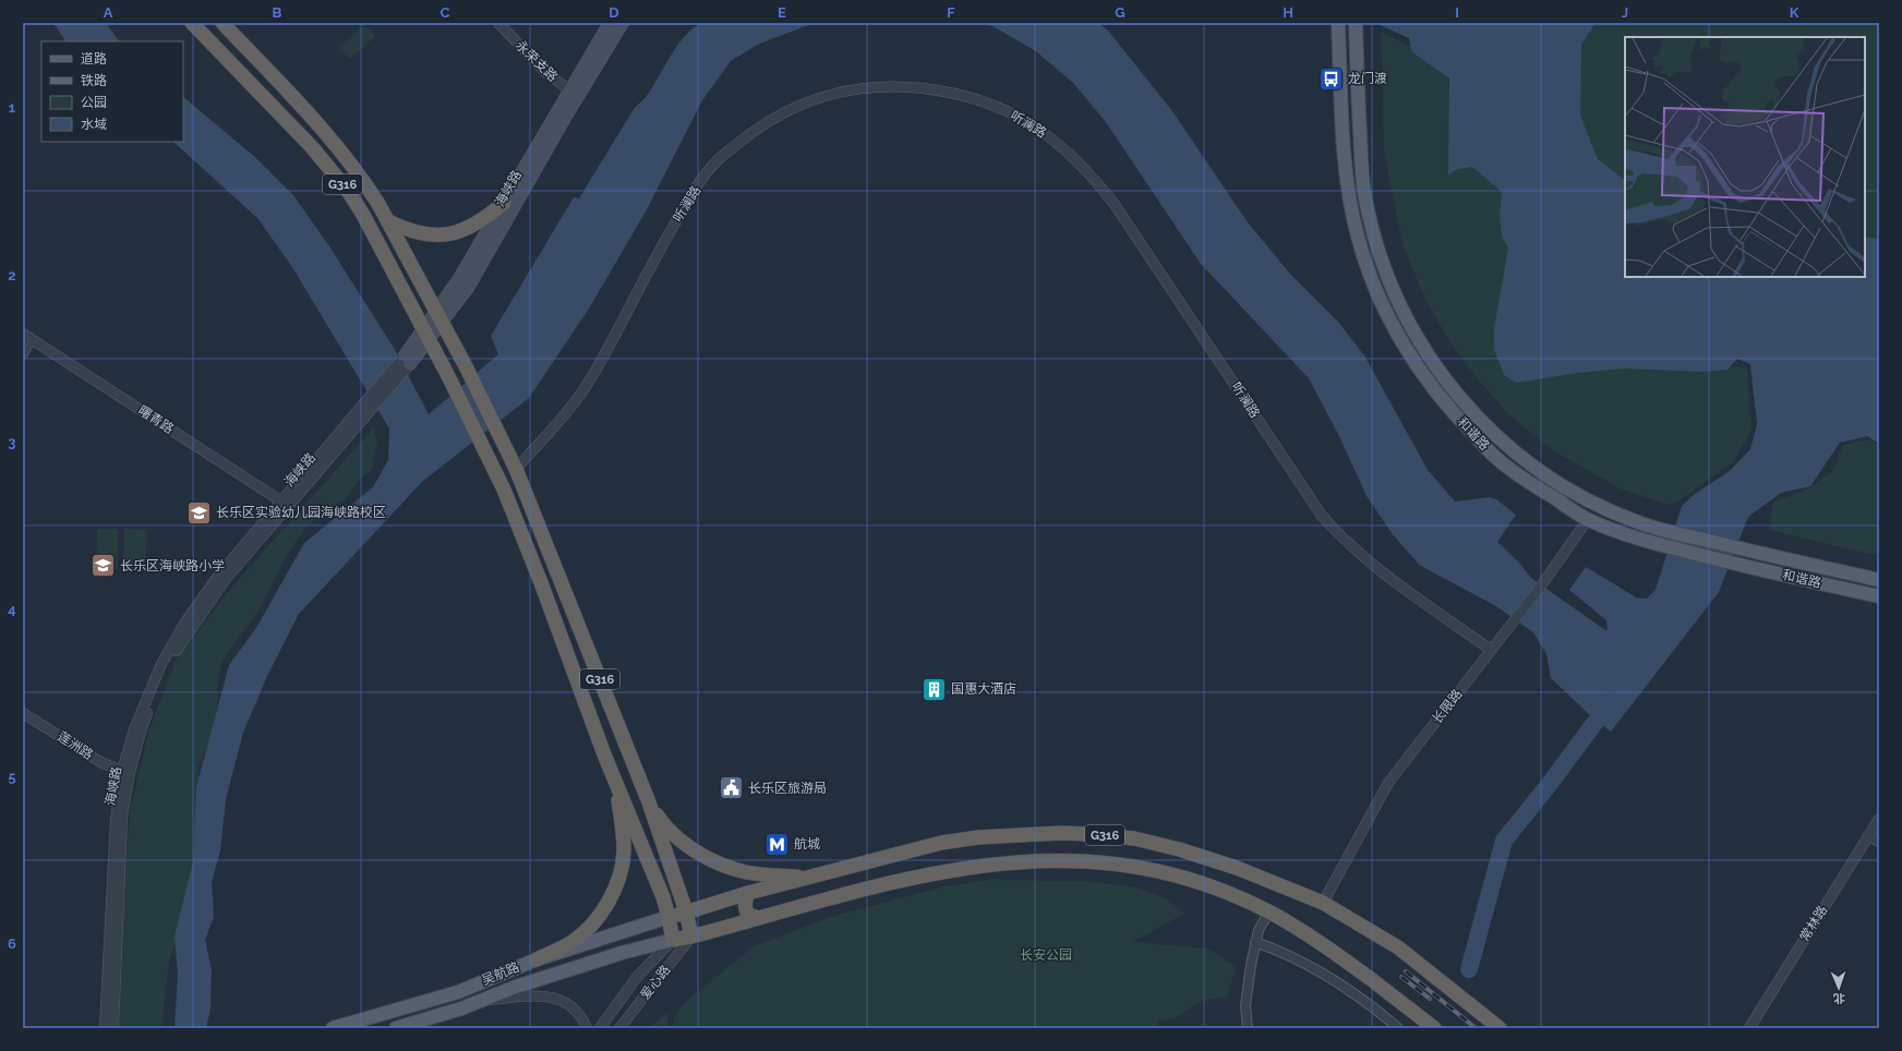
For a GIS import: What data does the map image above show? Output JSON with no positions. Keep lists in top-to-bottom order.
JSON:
{
  "streets": {
    "highway": ["G316"],
    "main road": ["海峡路", "和谐路", "吴航路"],
    "street": [
      "永荣支路",
      "听澜路",
      "曙青路",
      "长限路",
      "莲洲路",
      "常林路",
      "爱心路"
    ]
  },
  "crossings": [
    ["永荣支路", "海峡路"],
    ["听澜路", "G316"],
    ["听澜路", "长限路"],
    ["G316", "海峡路"],
    ["G316", "长限路"],
    ["G316", "吴航路"],
    ["G316", "爱心路"],
    ["海峡路", "曙青路"],
    ["海峡路", "莲洲路"],
    ["和谐路", "长限路"]
  ],
  "parks": ["长安公园"],
  "places": {
    "bus stop": ["龙门渡"],
    "school or university": ["长乐区实验幼儿园海峡路校区", "长乐区海峡路小学"],
    "building": ["国惠大酒店"],
    "public building": ["长乐区旅游局"],
    "metro station": ["航城"]
  },
  "legend": [
    "道路",
    "铁路",
    "公园",
    "水域"
  ],
  "north": "bottom",
  "grid": {
    "columns": [
      "A",
      "B",
      "C",
      "D",
      "E",
      "F",
      "G",
      "H",
      "I",
      "J",
      "K"
    ],
    "rows": [
      "1",
      "2",
      "3",
      "4",
      "5",
      "6"
    ]
  }
}
